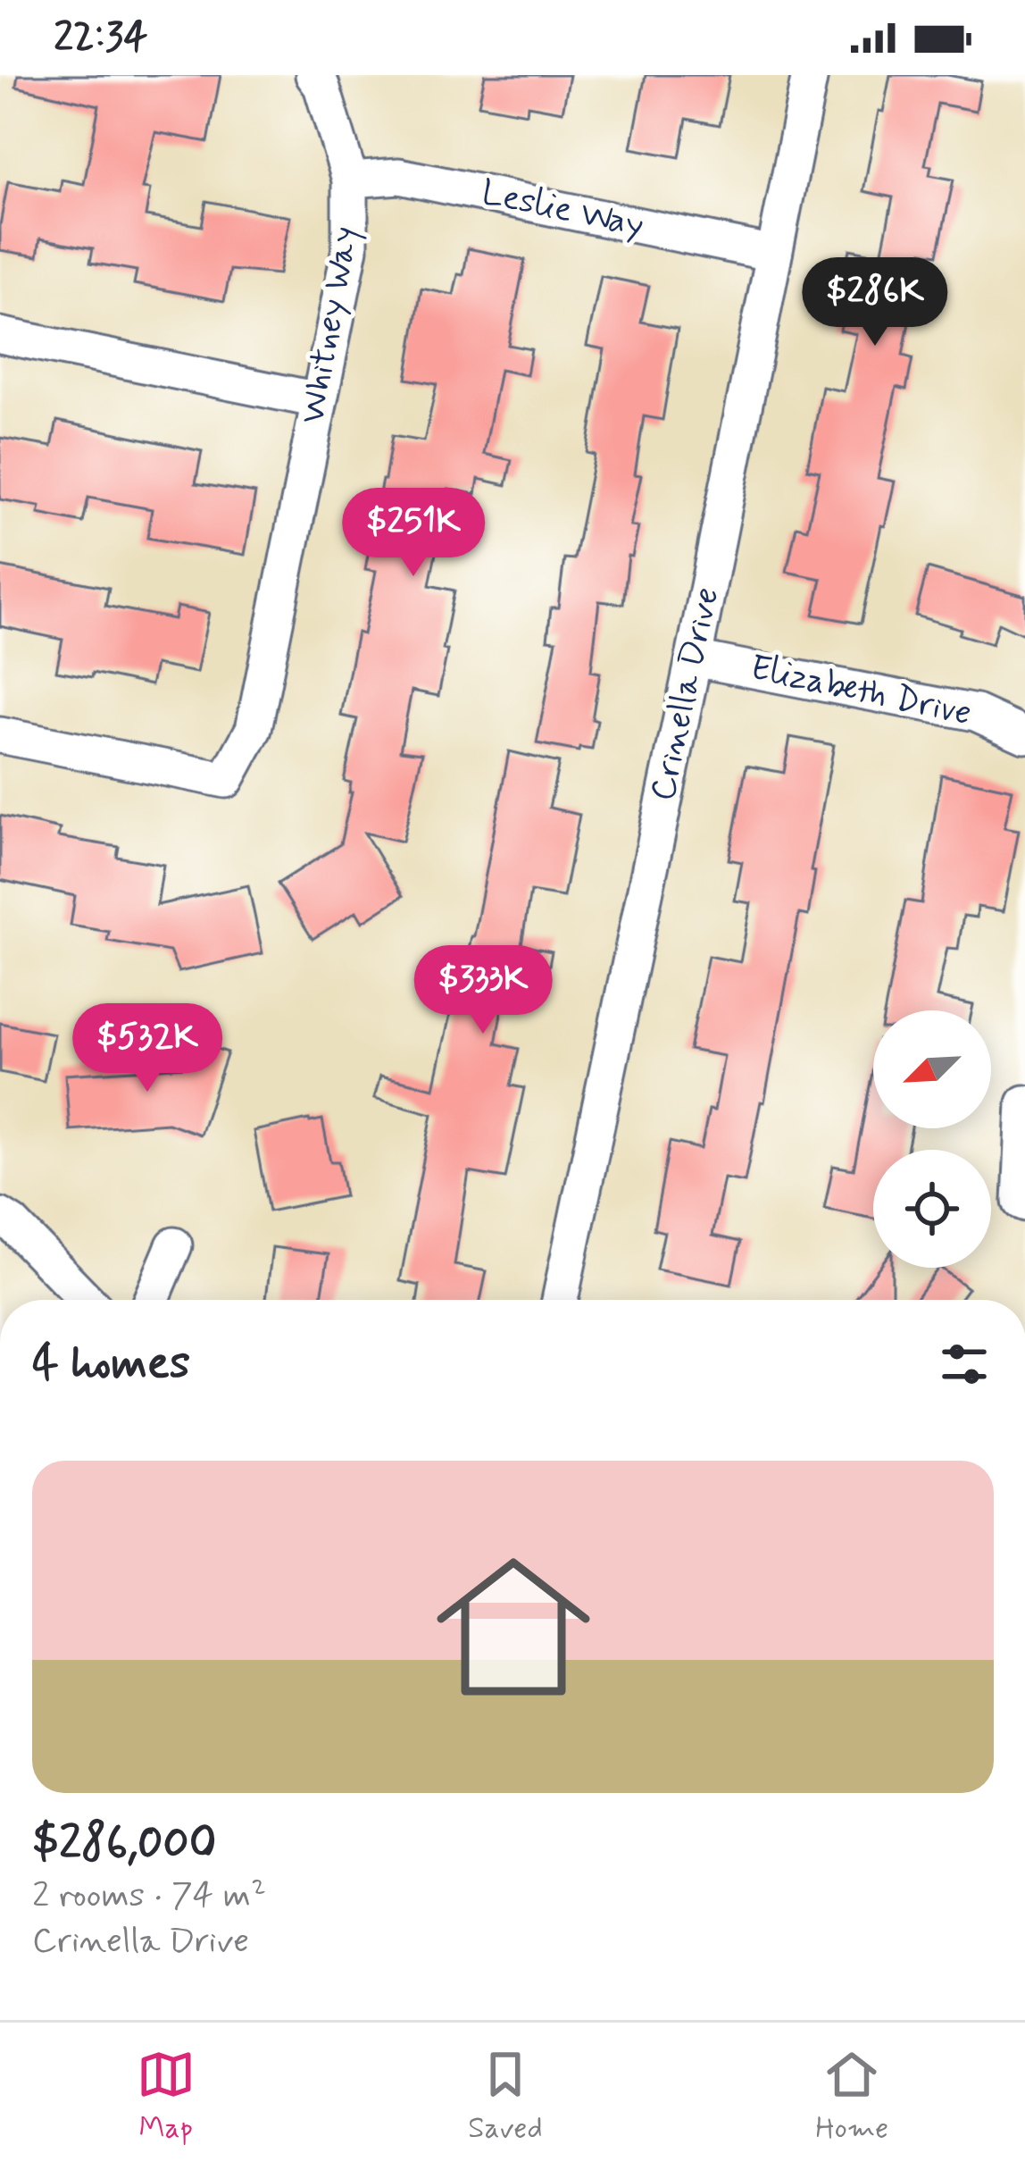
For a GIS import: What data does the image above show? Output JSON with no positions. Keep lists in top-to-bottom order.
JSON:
{
  "streets": {
    "street": [
      "Leslie Way",
      "Whitney Way",
      "Elizabeth Drive",
      "Crinella Drive"
    ]
  },
  "crossings": [
    ["Leslie Way", "Whitney Way"],
    ["Leslie Way", "Crinella Drive"],
    ["Elizabeth Drive", "Crinella Drive"]
  ],
  "north": "bottom left",
  "page": {
    "status": "22:34",
    "price": [
      "$286K",
      "$251K",
      "$333K",
      "$532K"
    ],
    "heading": "4 homes",
    "list": [
      {
        "name": "$286,000",
        "note": "2 rooms · 74 m² · Crinella Drive"
      }
    ],
    "tabs": ["Map", "Saved", "Home"]
  }
}
